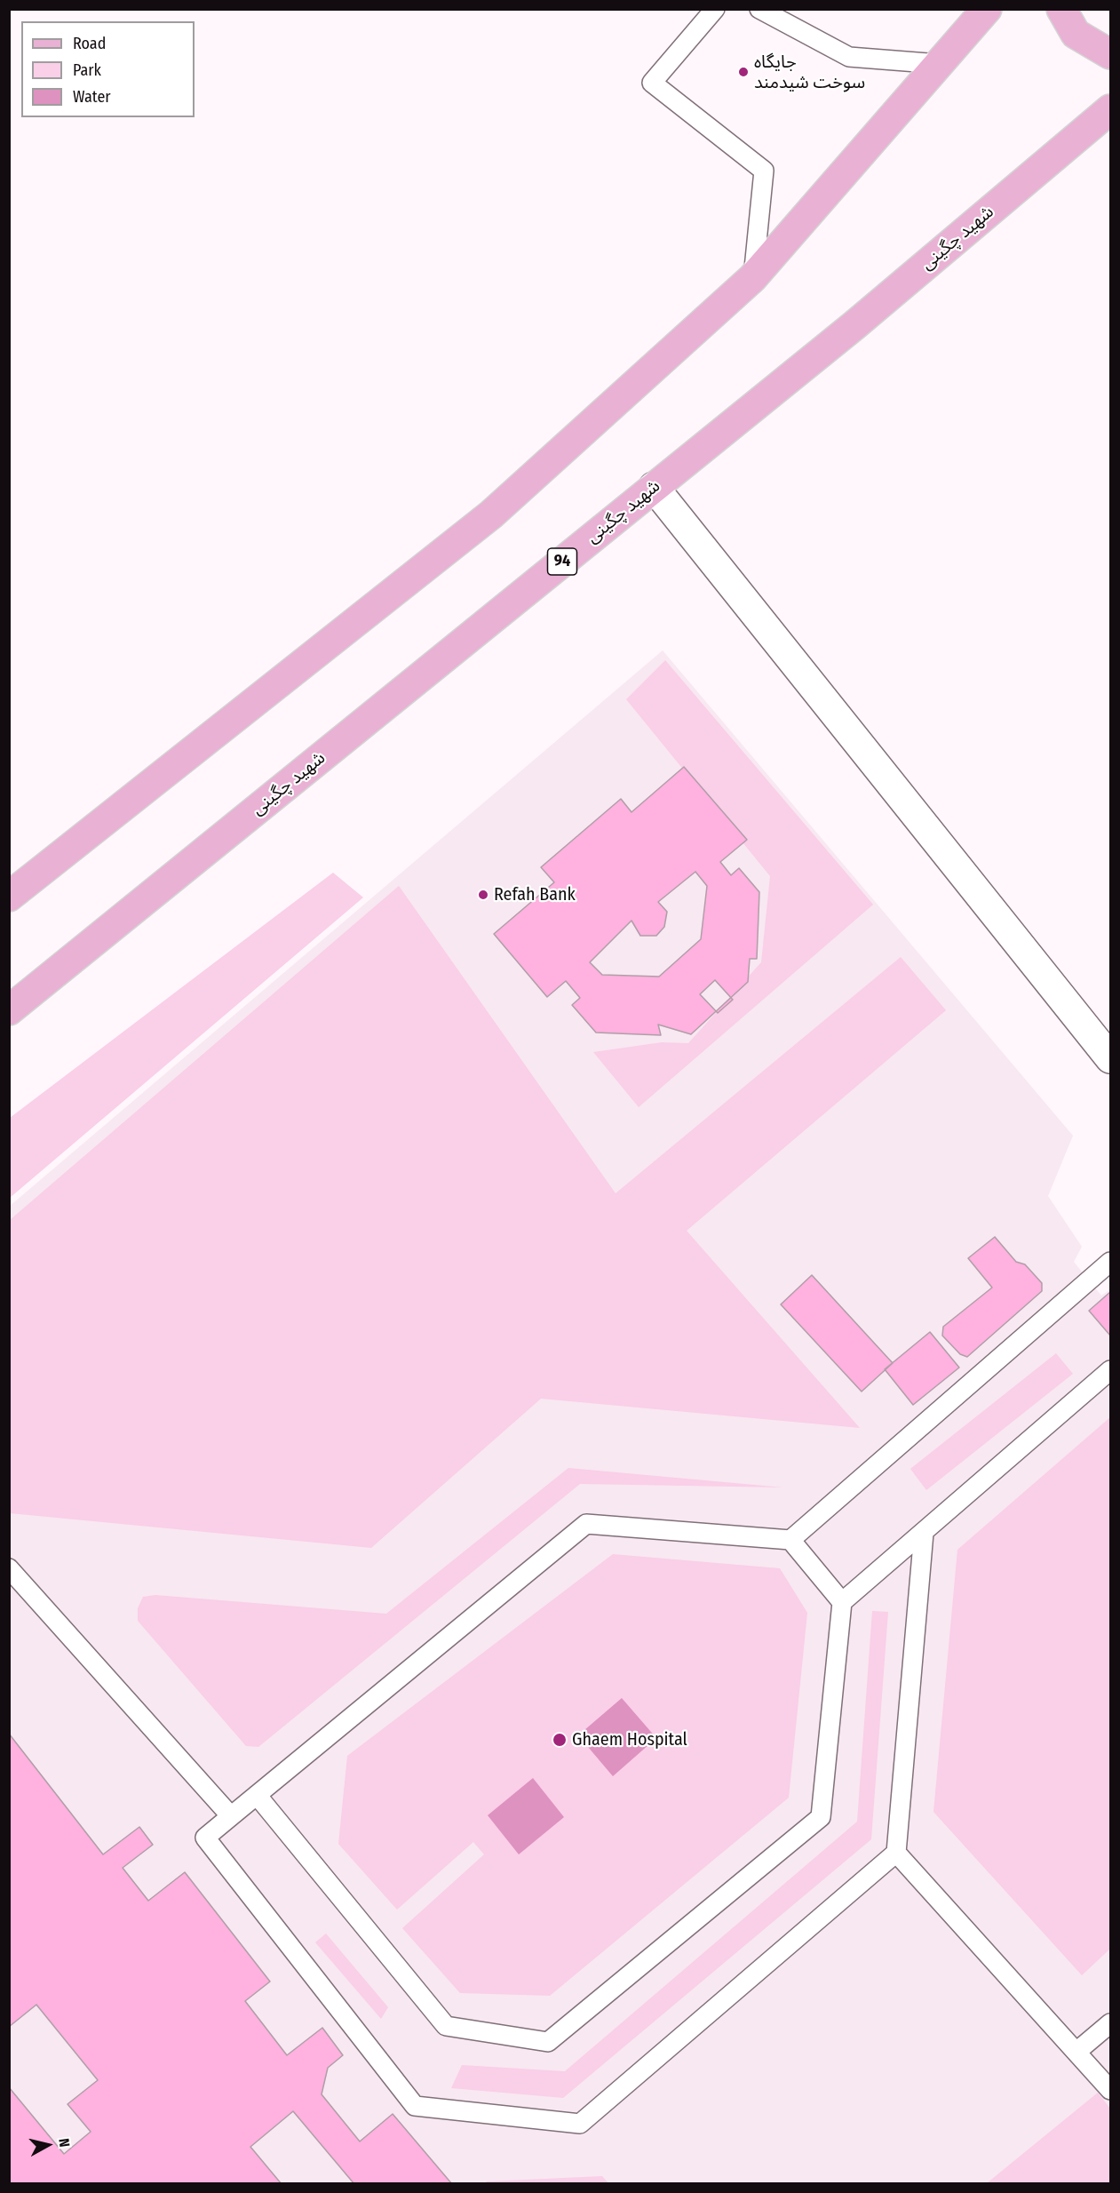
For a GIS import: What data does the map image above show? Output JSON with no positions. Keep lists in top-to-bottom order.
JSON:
{
  "streets": {
    "main road": ["شهید چگینی", "94"]
  },
  "places": ["جایگاه سوخت شیدمند", "Refah Bank", "Ghaem Hospital"],
  "legend": ["Road", "Park", "Water"],
  "north": "right"
}
